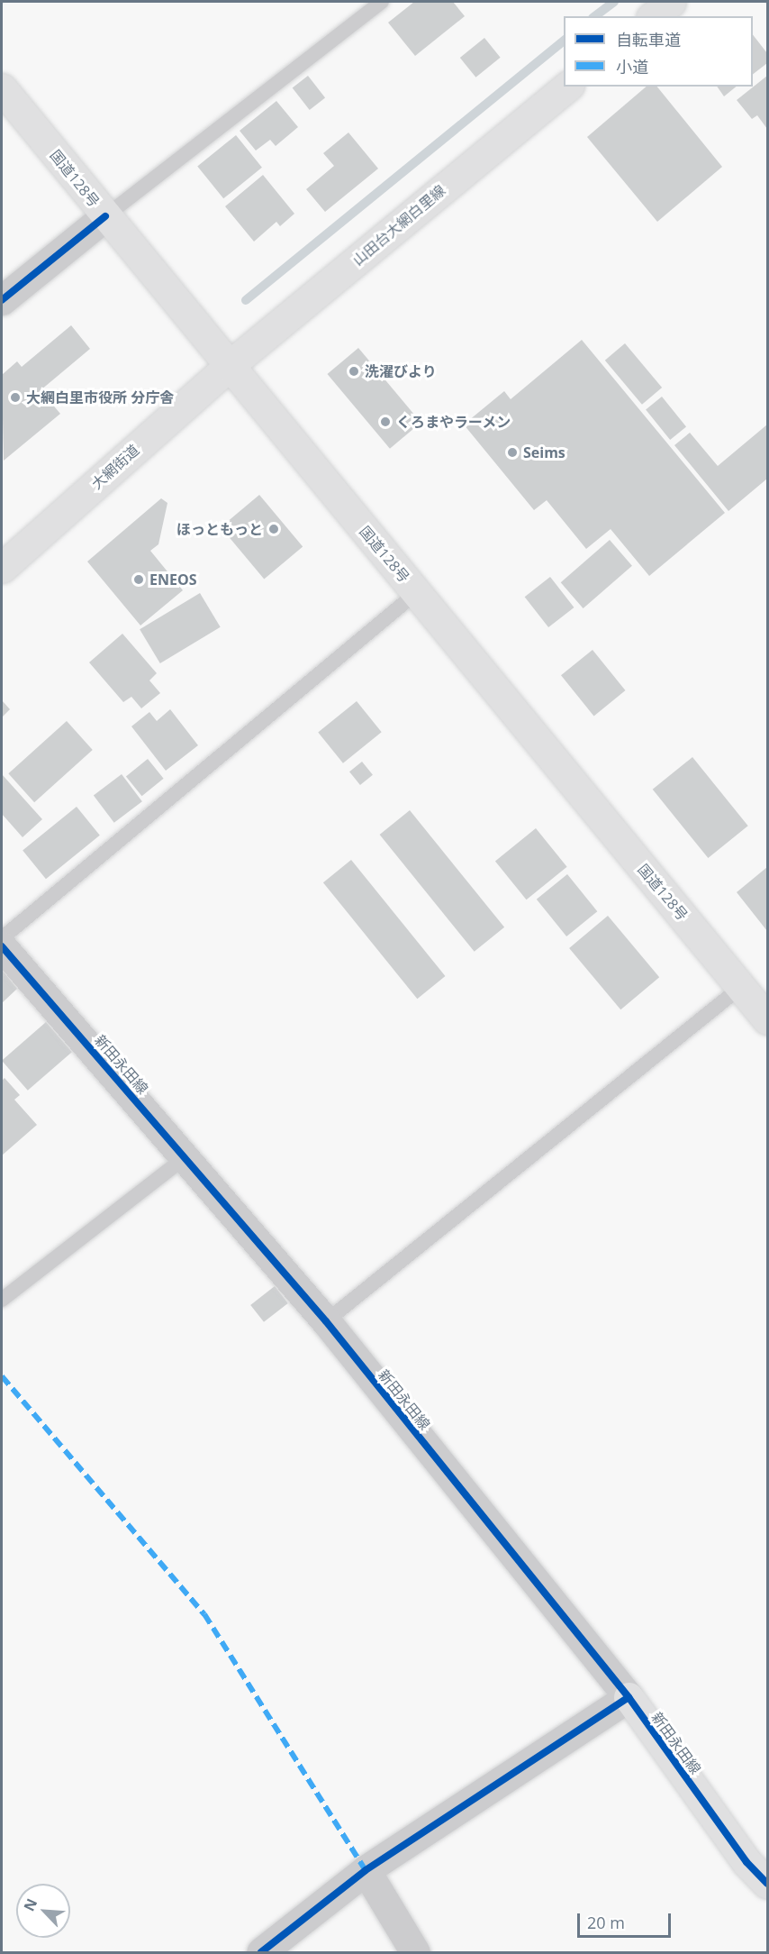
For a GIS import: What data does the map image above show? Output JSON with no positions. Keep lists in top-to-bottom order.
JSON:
{
  "streets": {
    "main road": [
      "国道128号",
      "山田台大網白里線",
      "大網街道",
      "新田永田線"
    ]
  },
  "crossings": [
    ["国道128号", "山田台大網白里線"],
    ["国道128号", "大網街道"],
    ["山田台大網白里線", "大網街道"]
  ],
  "places": [
    "洗濯びより",
    "大網白里市役所 分庁舎",
    "くろまやラーメン",
    "Seims",
    "ほっともっと",
    "ENEOS"
  ],
  "legend": ["自転車道", "小道"],
  "scale_bar": "20 m",
  "north": "top left"
}
